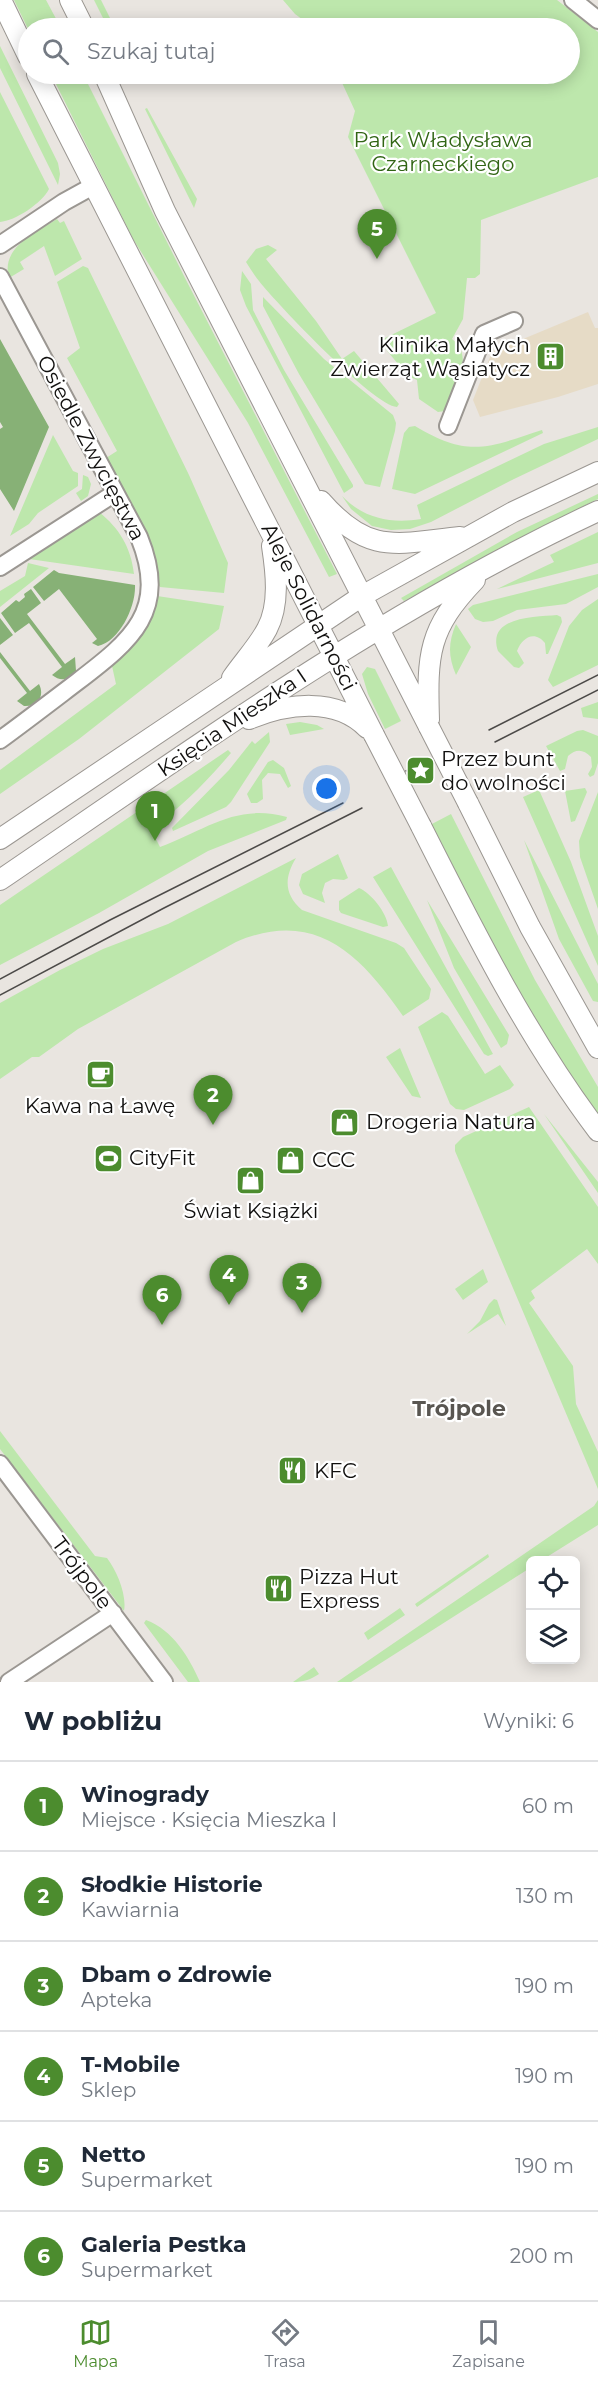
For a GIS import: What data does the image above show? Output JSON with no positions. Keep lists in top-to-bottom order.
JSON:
{
  "streets": {
    "street": [
      "Osiedle Zwycięstwa",
      "Aleje Solidarności",
      "Księcia Mieszka I",
      "Trójpole"
    ]
  },
  "crossings": [
    ["Aleje Solidarności", "Księcia Mieszka I"]
  ],
  "districts": ["Trójpole"],
  "parks": ["Park Władysława Czarneckiego"],
  "places": {
    "building": ["Klinika Małych Zwierząt Wąsiatycz"],
    "place": ["Przez bunt do wolności"],
    "cafe": ["Kawa na Ławę"],
    "shop": ["Drogeria Natura", "CCC", "Świat Książki"],
    "sports": ["CityFit"],
    "restaurant": ["KFC", "Pizza Hut Express"]
  },
  "page": {
    "search": "Szukaj tutaj",
    "pins": [
      "5",
      "1",
      "2",
      "4",
      "3",
      "6"
    ],
    "heading": ["W pobliżu", "Wyniki: 6"],
    "list": [
      {
        "mark": "1",
        "name": "Winogrady",
        "note": "Miejsce · Księcia Mieszka I",
        "value": "60 m"
      },
      {
        "mark": "2",
        "name": "Słodkie Historie",
        "note": "Kawiarnia",
        "value": "130 m"
      },
      {
        "mark": "3",
        "name": "Dbam o Zdrowie",
        "note": "Apteka",
        "value": "190 m"
      },
      {
        "mark": "4",
        "name": "T-Mobile",
        "note": "Sklep",
        "value": "190 m"
      },
      {
        "mark": "5",
        "name": "Netto",
        "note": "Supermarket",
        "value": "190 m"
      },
      {
        "mark": "6",
        "name": "Galeria Pestka",
        "note": "Supermarket",
        "value": "200 m"
      }
    ],
    "nav": ["Mapa", "Trasa", "Zapisane"]
  }
}
